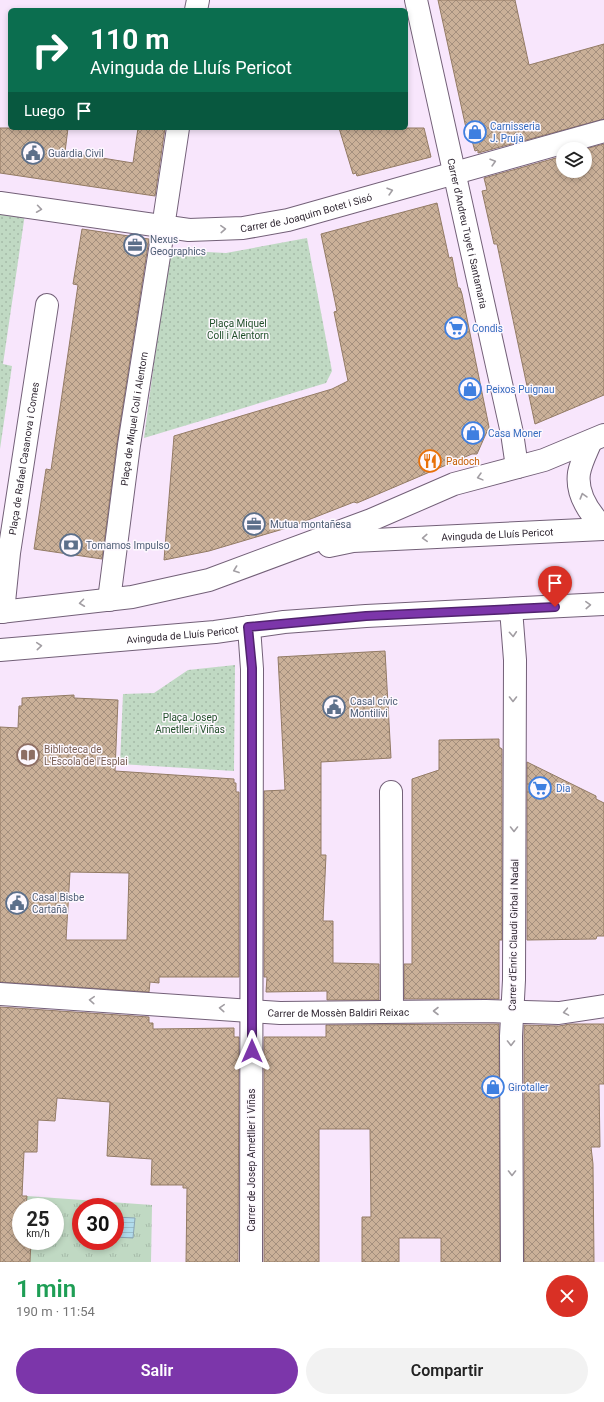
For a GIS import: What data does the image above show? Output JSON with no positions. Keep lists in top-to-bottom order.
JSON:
{
  "streets": {
    "street": [
      "Carrer de Joaquim Botet i Sisó",
      "Carrer d'Andreu Tuyet i Santamaria",
      "Plaça de Miquel Coll i Alentorn",
      "Plaça de Rafael Casanova i Comes",
      "Avinguda de Lluís Pericot",
      "Carrer d'Enric Claudi Girbal i Nadal",
      "Carrer de Mossèn Baldiri Reixac",
      "Carrer de Josep Ametller i Viñas"
    ]
  },
  "crossings": [
    ["Carrer de Joaquim Botet i Sisó", "Carrer d'Andreu Tuyet i Santamaria"],
    ["Carrer d'Andreu Tuyet i Santamaria", "Avinguda de Lluís Pericot"],
    ["Plaça de Miquel Coll i Alentorn", "Avinguda de Lluís Pericot"],
    ["Plaça de Rafael Casanova i Comes", "Avinguda de Lluís Pericot"],
    ["Avinguda de Lluís Pericot", "Carrer d'Enric Claudi Girbal i Nadal"],
    ["Avinguda de Lluís Pericot", "Carrer de Josep Ametller i Viñas"],
    ["Carrer d'Enric Claudi Girbal i Nadal", "Carrer de Mossèn Baldiri Reixac"],
    ["Carrer de Mossèn Baldiri Reixac", "Carrer de Josep Ametller i Viñas"]
  ],
  "one_way": ["Carrer de Joaquim Botet i Sisó", "Carrer de Mossèn Baldiri Reixac"],
  "parks": ["Plaça Miquel Coll i Alentorn", "Plaça Josep Ametller i Viñas"],
  "places": {
    "shop": [
      "Carnisseria J. Prujà",
      "Peixos Puignau",
      "Casa Moner",
      "Girotaller"
    ],
    "public building": ["Guàrdia Civil", "Casal cívic Montilivi", "Casal Bisbe Cartañà"],
    "office": ["Nexus Geographics", "Mutua montañesa"],
    "supermarket": ["Condis", "Dia"],
    "restaurant": ["Padoch"],
    "bank": ["Tomamos Impulso"],
    "library": ["Biblioteca de L'Escola de l'Esplai"]
  },
  "page": {
    "turn": ["110 m", "Avinguda de Lluís Pericot"],
    "then": "Luego",
    "speed": "25 km/h",
    "limit": "30",
    "heading": ["1 min", "190 m · 11:54"],
    "buttons": ["Salir", "Compartir"]
  }
}
